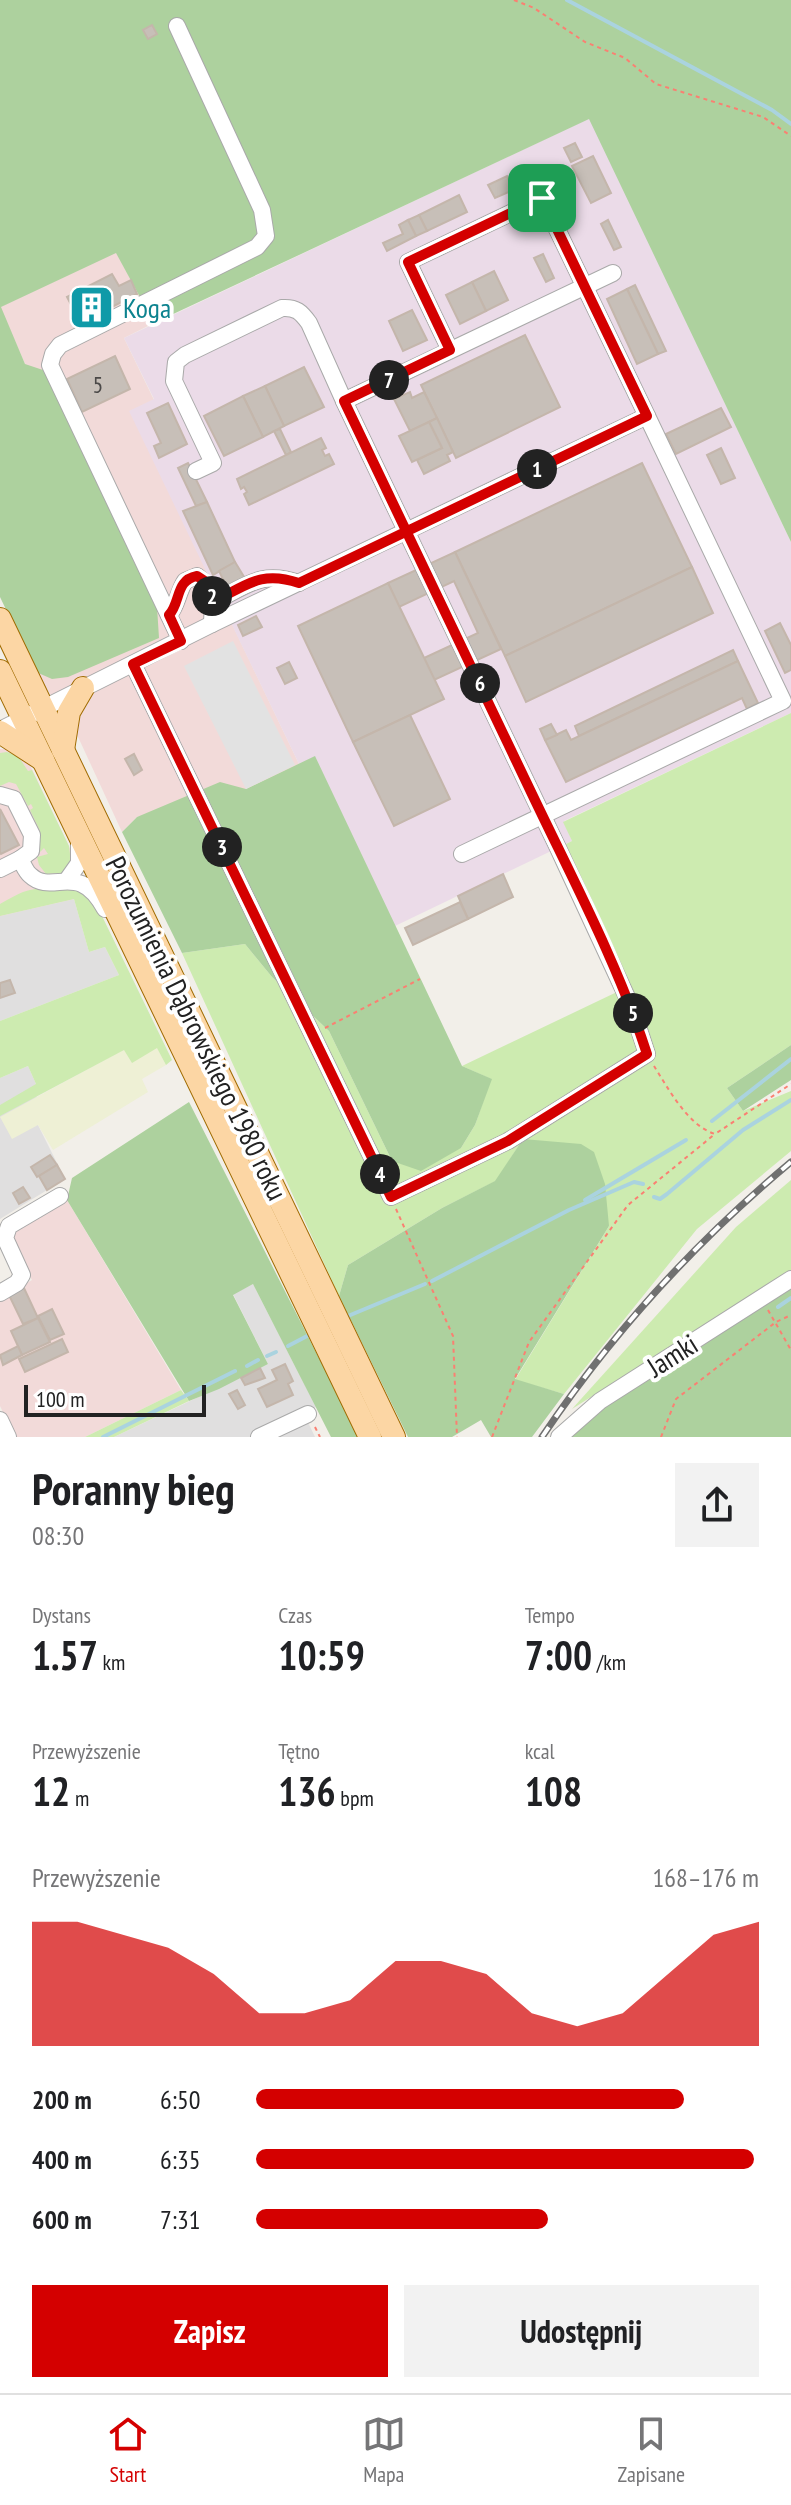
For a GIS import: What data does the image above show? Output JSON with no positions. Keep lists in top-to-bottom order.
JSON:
{
  "streets": {
    "main road": ["Porozumienia Dąbrowskiego 1980 roku"],
    "street": ["Jamki"]
  },
  "places": {
    "building": ["Koga"]
  },
  "house_numbers": ["5"],
  "scale_bar": "100 m",
  "page": {
    "pins": [
      "7",
      "1",
      "2",
      "6",
      "3",
      "5",
      "4"
    ],
    "scale": "100 m",
    "heading": ["Poranny bieg", "08:30"],
    "stats": [
      ["Dystans", "1.57 km"],
      ["Czas", "10:59"],
      ["Tempo", "7:00 /km"],
      ["Przewyższenie", "12 m"],
      ["Tętno", "136 bpm"],
      ["kcal", "108"]
    ],
    "chart": ["Przewyższenie", "168–176 m"],
    "list": [
      {
        "name": "200 m",
        "note": "6:50"
      },
      {
        "name": "400 m",
        "note": "6:35"
      },
      {
        "name": "600 m",
        "note": "7:31"
      }
    ],
    "buttons": ["Zapisz", "Udostępnij"],
    "tabs": ["Start", "Mapa", "Zapisane"]
  }
}
